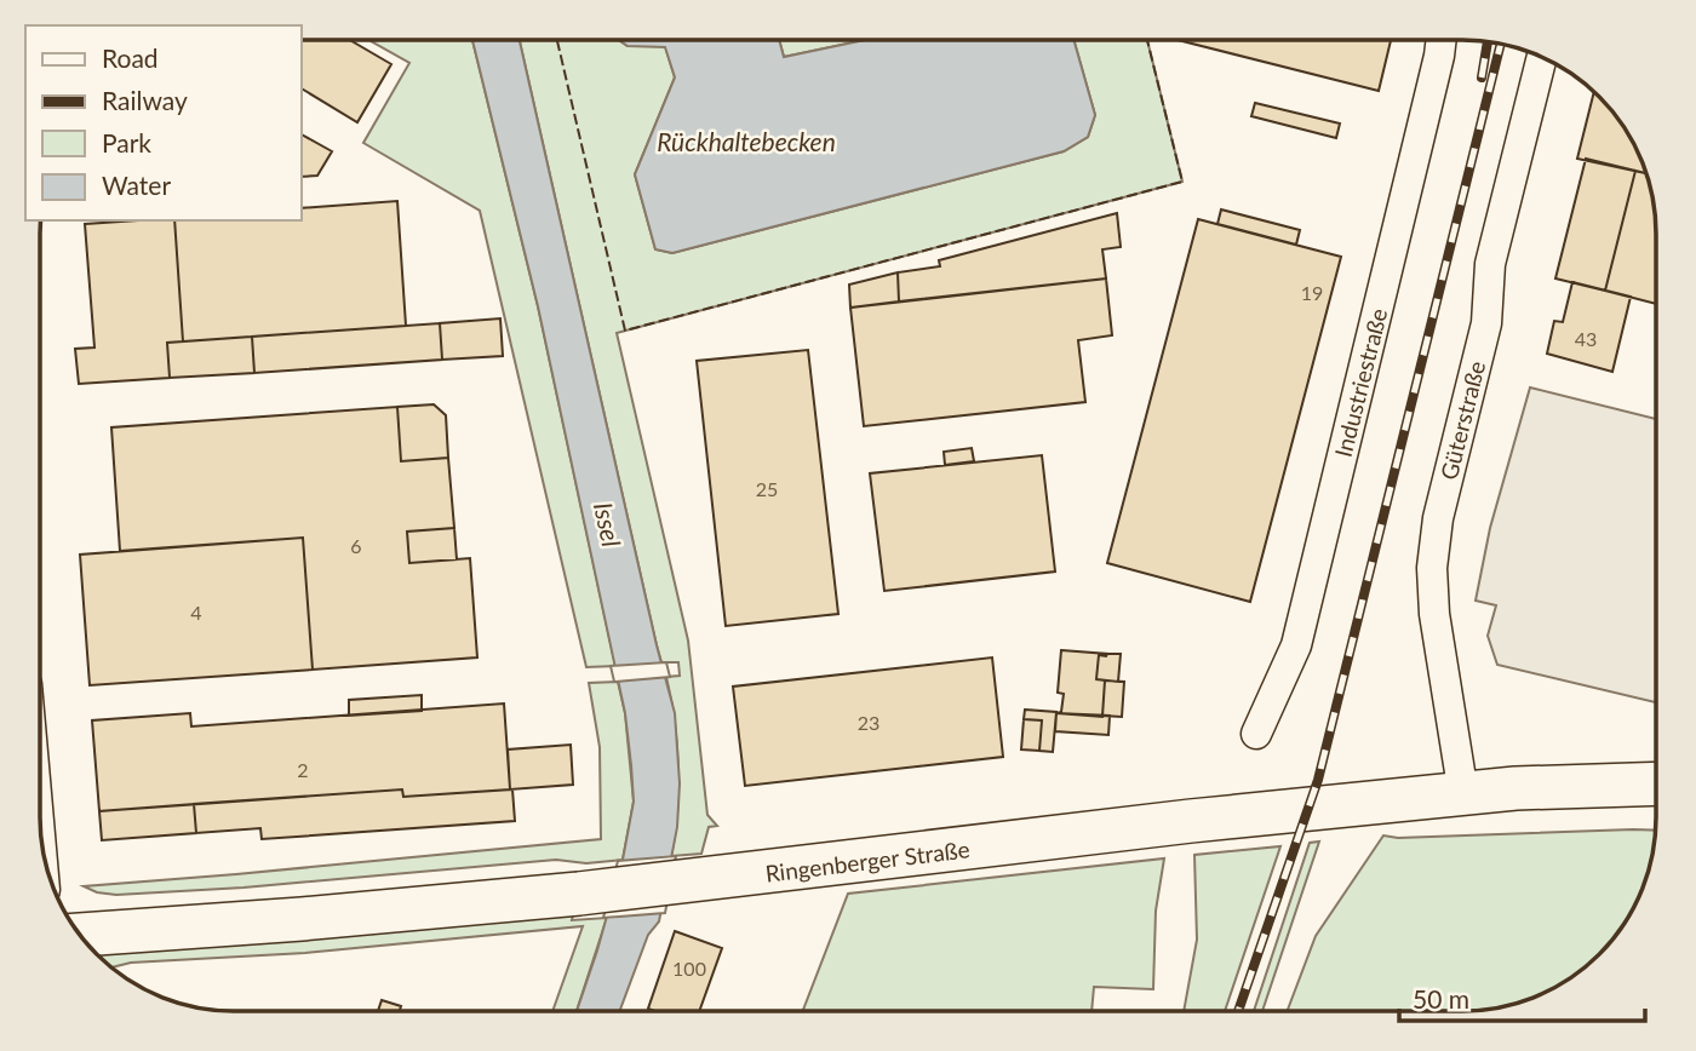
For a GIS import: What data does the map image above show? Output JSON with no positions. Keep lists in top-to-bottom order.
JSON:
{
  "streets": {
    "main road": ["Ringenberger Straße"],
    "street": ["Industriestraße", "Güterstraße"]
  },
  "crossings": [
    ["Güterstraße", "Ringenberger Straße"]
  ],
  "water": ["Rückhaltebecken", "Issel"],
  "house_numbers": [
    "19",
    "43",
    "25",
    "6",
    "4",
    "23",
    "2",
    "100"
  ],
  "legend": [
    "Road",
    "Railway",
    "Park",
    "Water"
  ],
  "scale_bar": "50 m"
}
